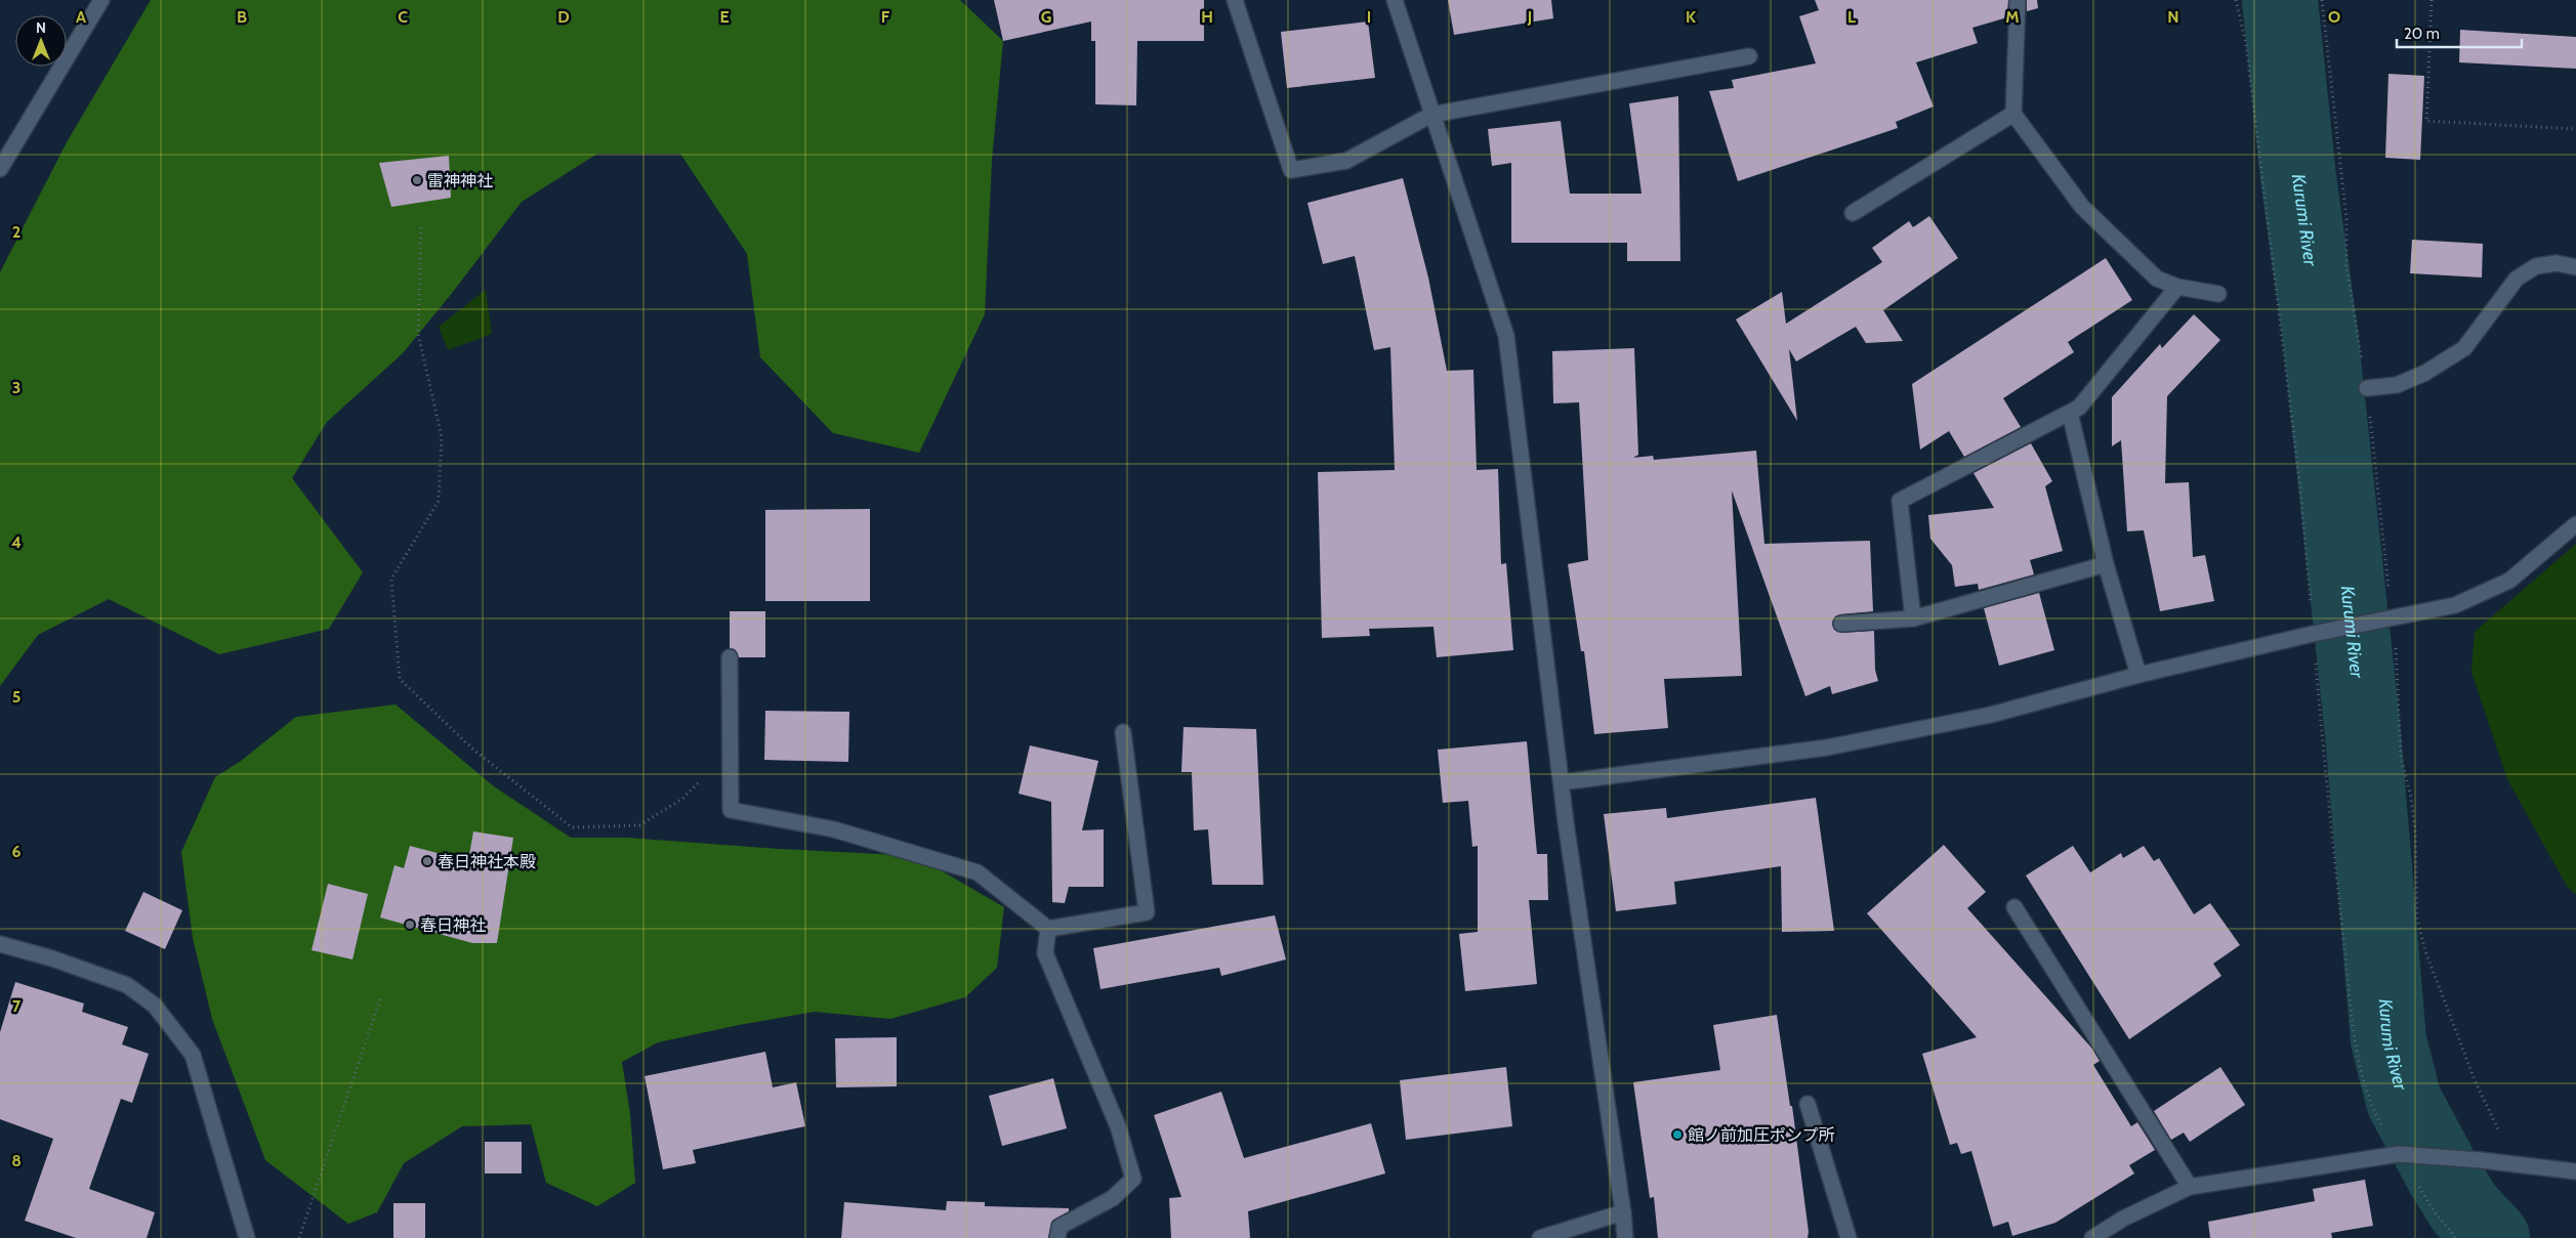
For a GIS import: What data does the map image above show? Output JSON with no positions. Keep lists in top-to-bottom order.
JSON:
{
  "water": ["Kurumi River"],
  "places": [
    "雷神神社",
    "春日神社本殿",
    "春日神社",
    "館ノ前加圧ポンプ所"
  ],
  "scale_bar": "20 m",
  "north": "top",
  "grid": {
    "columns": [
      "A",
      "B",
      "C",
      "D",
      "E",
      "F",
      "G",
      "H",
      "I",
      "J",
      "K",
      "L",
      "M",
      "N",
      "O"
    ],
    "rows": [
      "2",
      "3",
      "4",
      "5",
      "6",
      "7",
      "8"
    ]
  }
}
